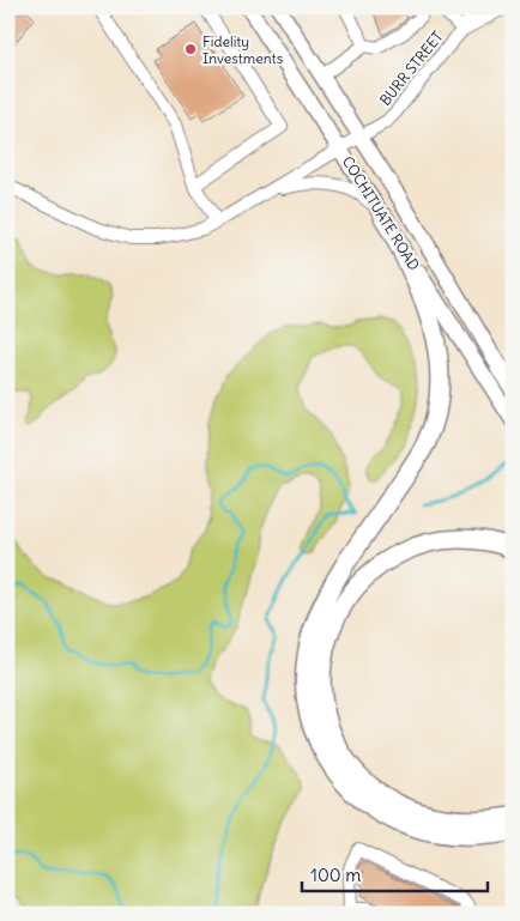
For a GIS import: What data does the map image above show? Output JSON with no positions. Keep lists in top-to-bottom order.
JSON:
{
  "streets": {
    "main road": ["COCHITUATE ROAD"],
    "street": ["BURR STREET"]
  },
  "crossings": [
    ["BURR STREET", "COCHITUATE ROAD"]
  ],
  "places": ["Fidelity Investments"],
  "scale_bar": "100 m"
}
